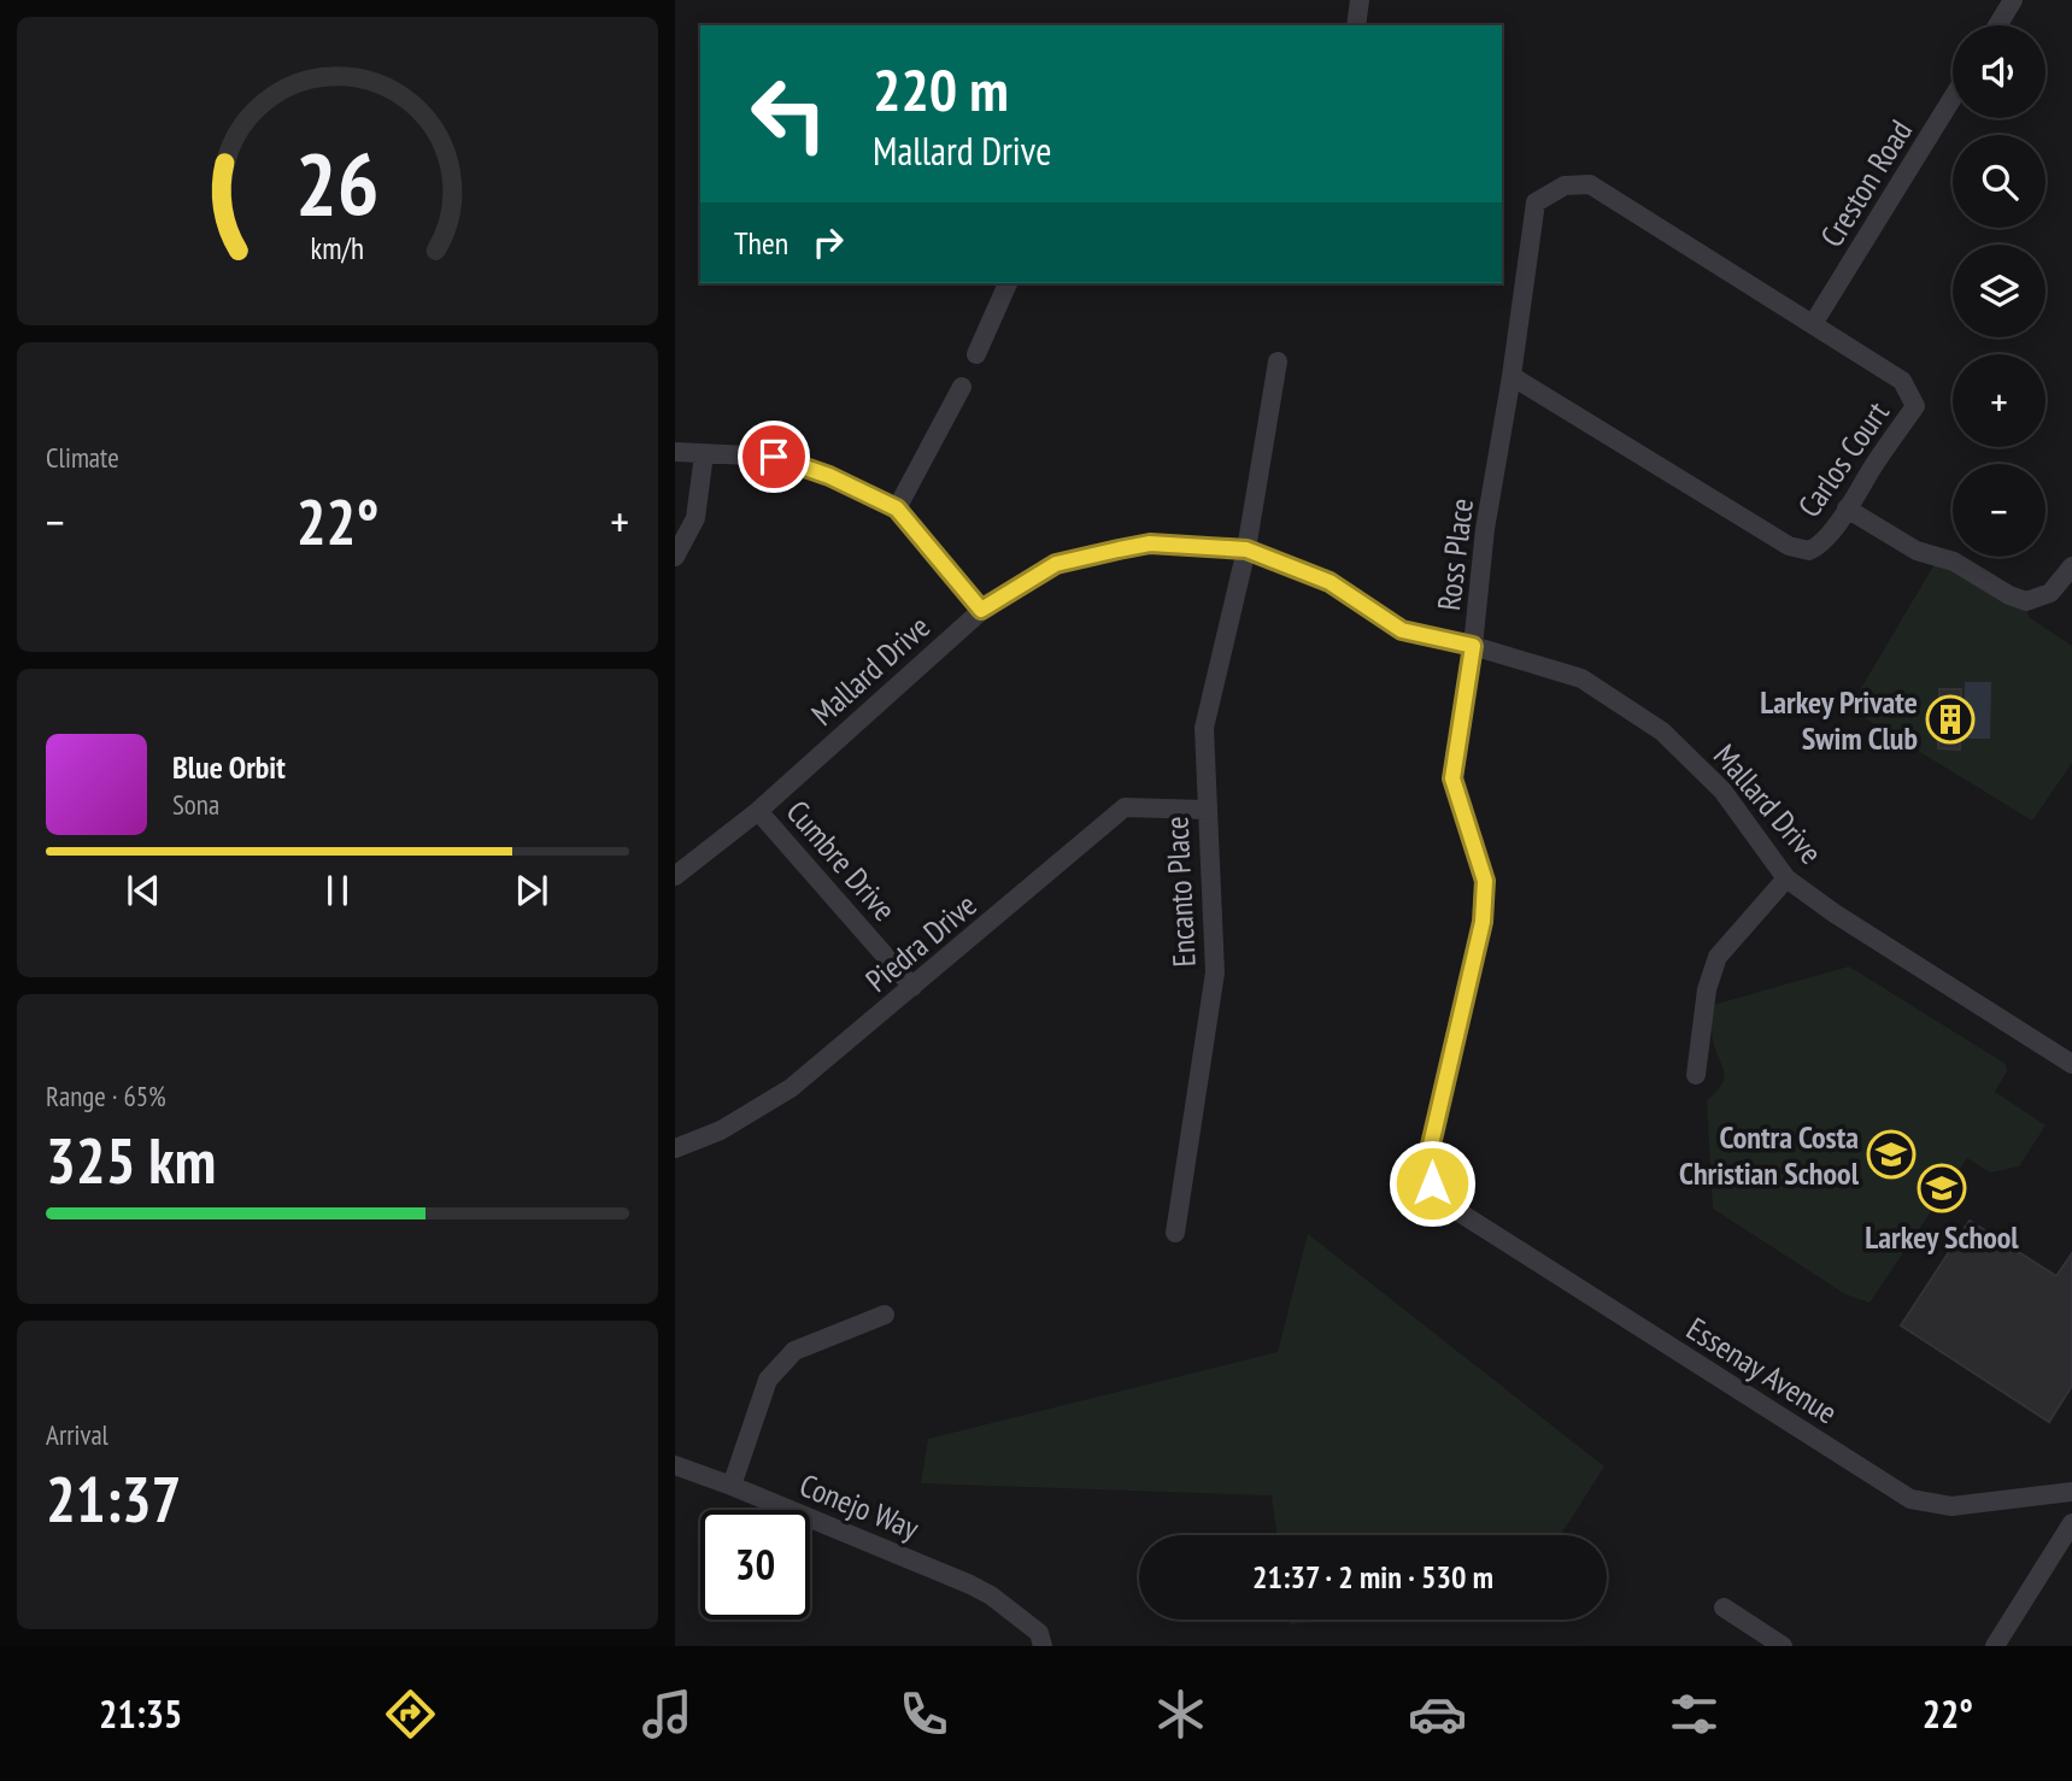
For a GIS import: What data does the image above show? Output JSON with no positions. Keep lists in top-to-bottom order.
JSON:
{
  "streets": {
    "street": [
      "Creston Road",
      "Carlos Court",
      "Ross Place",
      "Mallard Drive",
      "Cumbre Drive",
      "Encanto Place",
      "Piedra Drive",
      "Essenay Avenue",
      "Conejo Way"
    ]
  },
  "crossings": [
    ["Creston Road", "Carlos Court"],
    ["Carlos Court", "Ross Place"],
    ["Ross Place", "Mallard Drive"],
    ["Ross Place", "Essenay Avenue"],
    ["Mallard Drive", "Cumbre Drive"],
    ["Mallard Drive", "Encanto Place"],
    ["Cumbre Drive", "Piedra Drive"],
    ["Encanto Place", "Piedra Drive"]
  ],
  "places": {
    "building": ["Larkey Private Swim Club"],
    "school or university": ["Contra Costa Christian School", "Larkey School"]
  },
  "page": {
    "map_buttons": ["+", "−"],
    "turn": ["220 m", "Mallard Drive"],
    "then": "Then",
    "tile": [
      "Climate",
      ["Range · 65%", "325 km"],
      ["Arrival", "21:37"]
    ],
    "heat": ["−", "22°", "+"],
    "song": ["Blue Orbit", "Sona"],
    "limit": "30",
    "trip": "21:37 · 2 min · 530 m",
    "tabs": ["21:35", "22°"],
    "gauge": ["26", "km/h"]
  }
}
